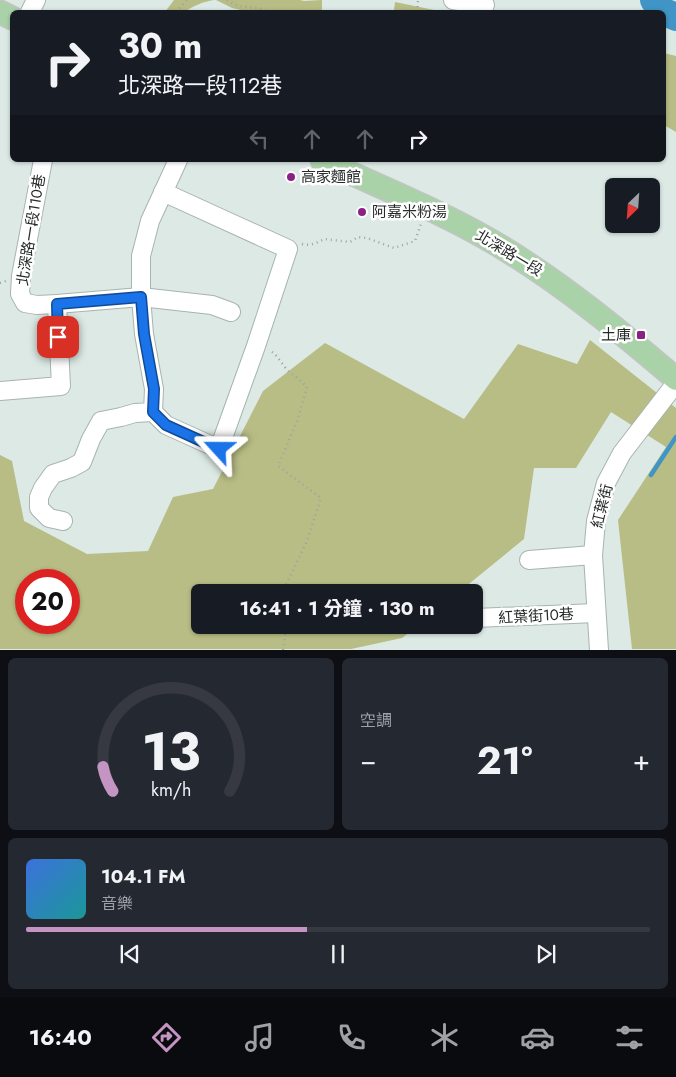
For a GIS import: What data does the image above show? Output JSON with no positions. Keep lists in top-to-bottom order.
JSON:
{
  "streets": {
    "main road": ["北深路一段"],
    "street": ["北深路一段110巷", "紅葉街", "紅葉街10巷"]
  },
  "crossings": [
    ["紅葉街", "紅葉街10巷"]
  ],
  "places": {
    "other": ["高家麵館", "阿嘉米粉湯"],
    "transit": ["土庫"]
  },
  "north": "bottom left",
  "page": {
    "turn": ["30 m", "北深路一段112巷"],
    "limit": "20",
    "trip": "16:41 · 1 分鐘 · 130 m",
    "tile": "空調",
    "heat": ["−", "21°", "+"],
    "song": ["104.1 FM", "音樂"],
    "tabs": "16:40",
    "gauge": ["13", "km/h"]
  }
}
